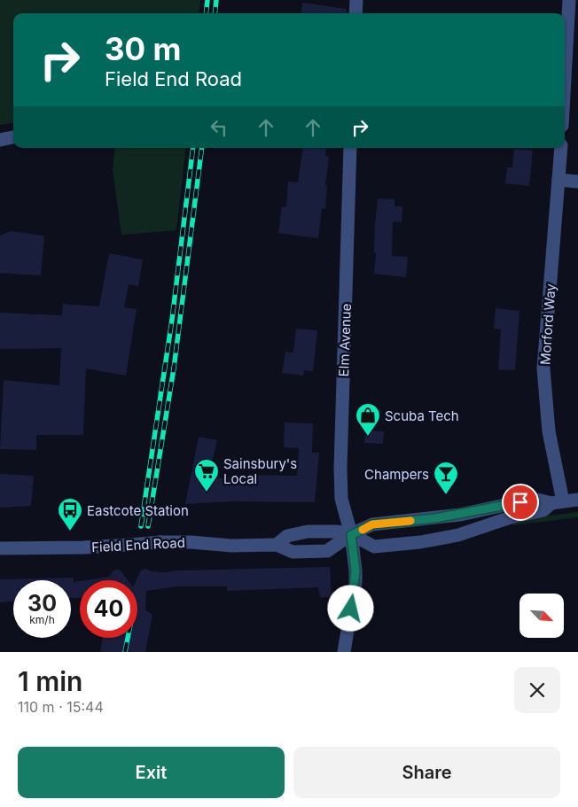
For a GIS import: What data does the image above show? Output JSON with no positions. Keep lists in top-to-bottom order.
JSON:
{
  "streets": {
    "street": ["Morford Way", "Elm Avenue", "Field End Road"]
  },
  "crossings": [
    ["Morford Way", "Field End Road"],
    ["Elm Avenue", "Field End Road"]
  ],
  "places": {
    "shop": ["Scuba Tech"],
    "supermarket": ["Sainsbury's Local"],
    "bar": ["Champers"],
    "bus stop": ["Eastcote Station"]
  },
  "north": "bottom right",
  "page": {
    "turn": ["30 m", "Field End Road"],
    "speed": "30 km/h",
    "limit": "40",
    "heading": ["1 min", "110 m · 15:44"],
    "buttons": ["Exit", "Share"]
  }
}
